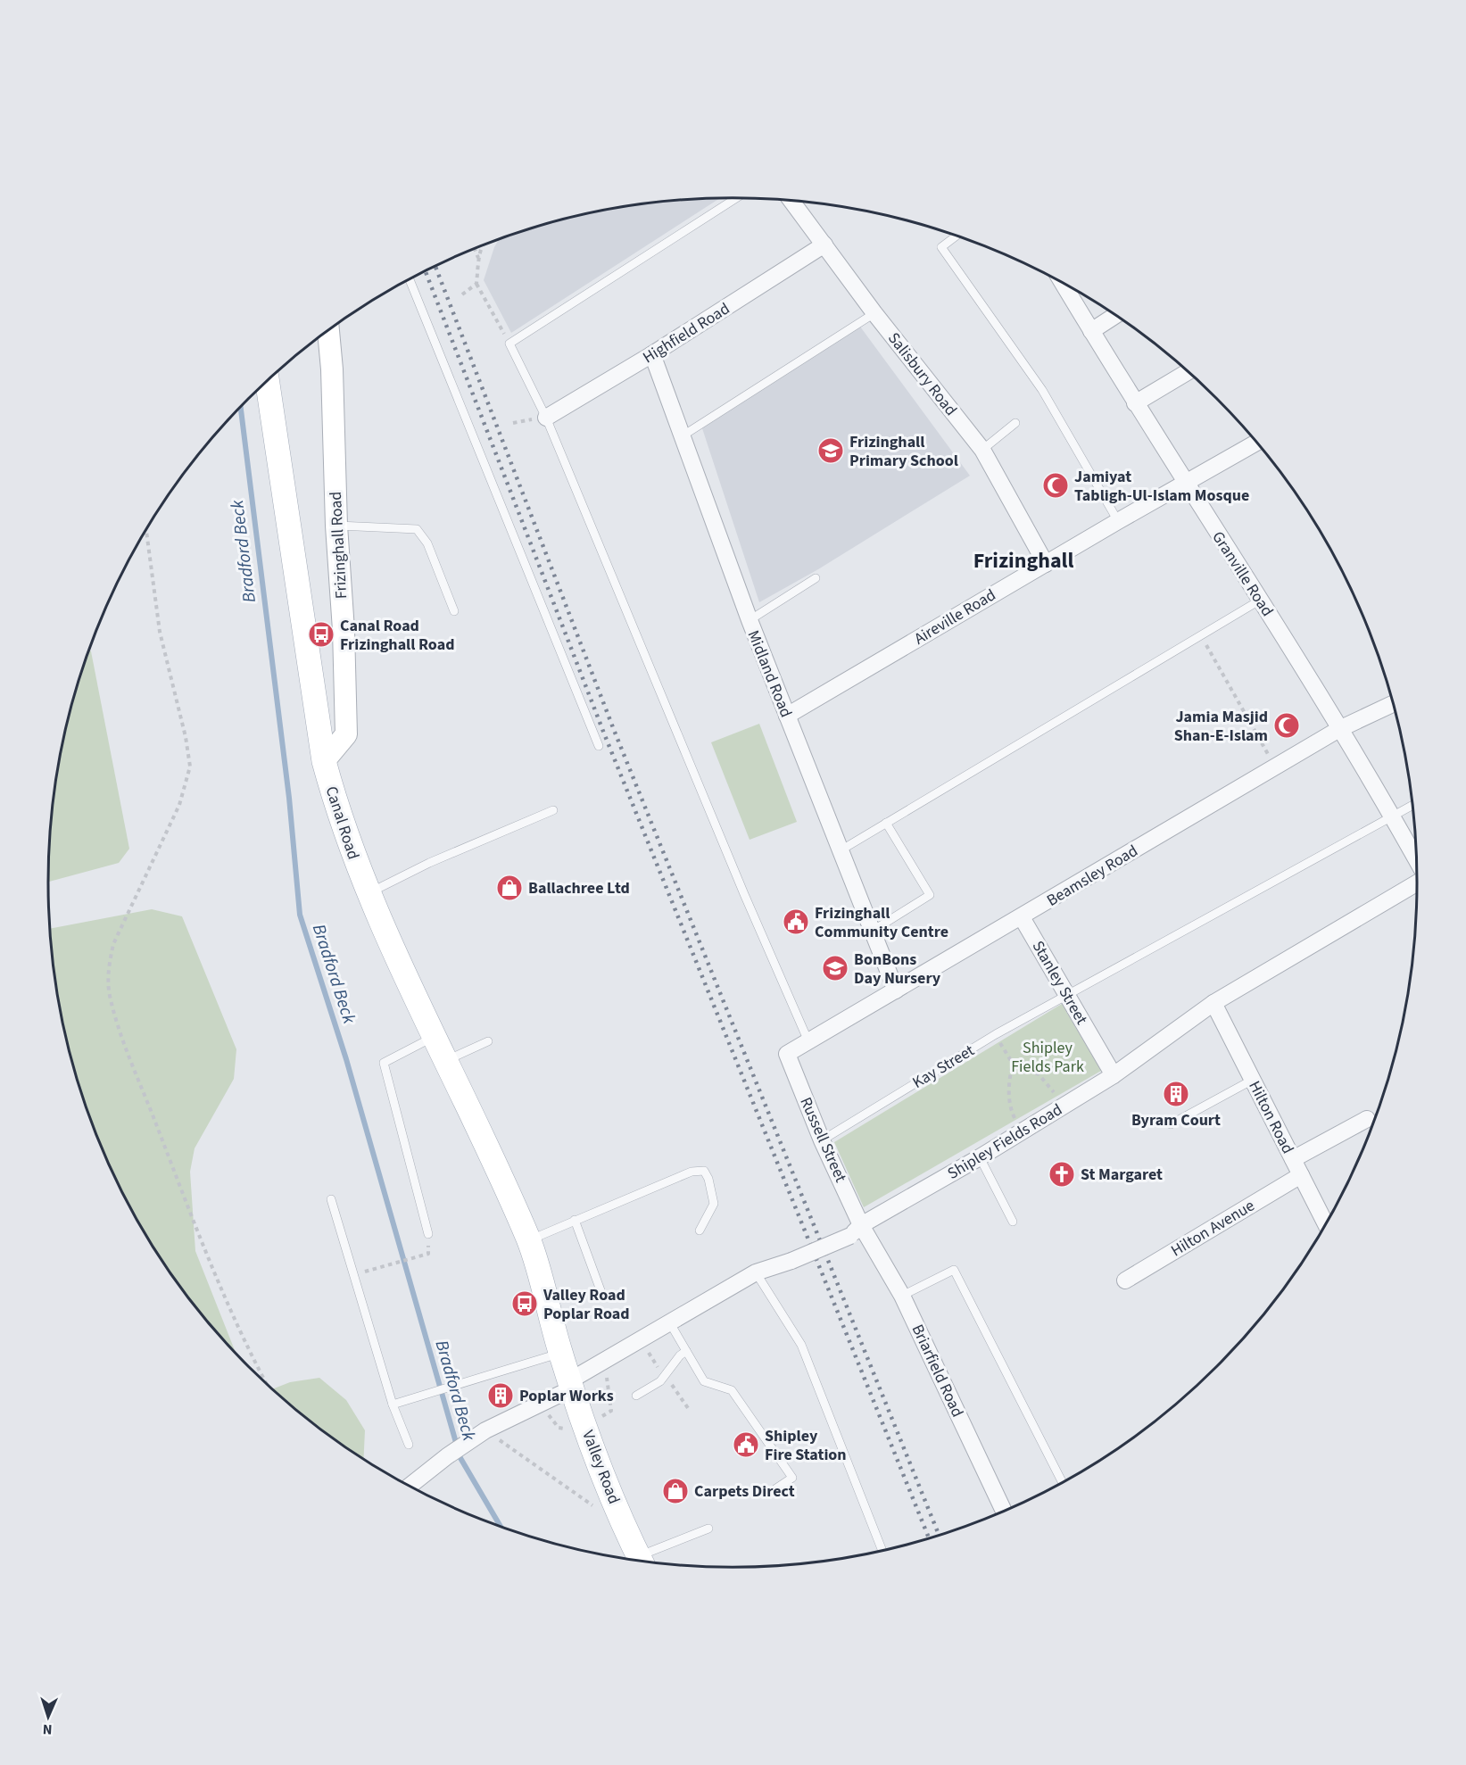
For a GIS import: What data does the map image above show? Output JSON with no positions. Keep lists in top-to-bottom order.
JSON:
{
  "streets": {
    "main road": ["Canal Road", "Valley Road"],
    "street": [
      "Highfield Road",
      "Salisbury Road",
      "Frizinghall Road",
      "Granville Road",
      "Aireville Road",
      "Midland Road",
      "Beamsley Road",
      "Stanley Street",
      "Hilton Road",
      "Russell Street",
      "Shipley Fields Road",
      "Hilton Avenue",
      "Briarfield Road"
    ],
    "lane": ["Kay Street"]
  },
  "crossings": [
    ["Highfield Road", "Salisbury Road"],
    ["Highfield Road", "Midland Road"],
    ["Salisbury Road", "Aireville Road"],
    ["Frizinghall Road", "Canal Road"],
    ["Granville Road", "Aireville Road"],
    ["Granville Road", "Beamsley Road"],
    ["Granville Road", "Kay Street"],
    ["Aireville Road", "Midland Road"],
    ["Midland Road", "Beamsley Road"],
    ["Canal Road", "Valley Road"],
    ["Beamsley Road", "Stanley Street"],
    ["Beamsley Road", "Russell Street"],
    ["Stanley Street", "Kay Street"],
    ["Stanley Street", "Shipley Fields Road"],
    ["Kay Street", "Russell Street"],
    ["Hilton Road", "Shipley Fields Road"],
    ["Hilton Road", "Hilton Avenue"],
    ["Russell Street", "Shipley Fields Road"],
    ["Russell Street", "Briarfield Road"],
    ["Shipley Fields Road", "Briarfield Road"],
    ["Shipley Fields Road", "Valley Road"]
  ],
  "districts": ["Frizinghall"],
  "water": ["Bradford Beck"],
  "parks": ["Shipley Fields Park"],
  "places": {
    "school or university": ["Frizinghall Primary School", "BonBons Day Nursery"],
    "mosque": ["Jamiyat Tabligh-Ul-Islam Mosque", "Jamia Masjid Shan-E-Islam"],
    "bus stop": ["Canal Road Frizinghall Road", "Valley Road Poplar Road"],
    "shop": ["Ballachree Ltd", "Carpets Direct"],
    "public building": ["Frizinghall Community Centre", "Shipley Fire Station"],
    "building": ["Byram Court", "Poplar Works"],
    "church": ["St Margaret"]
  },
  "north": "bottom"
}
